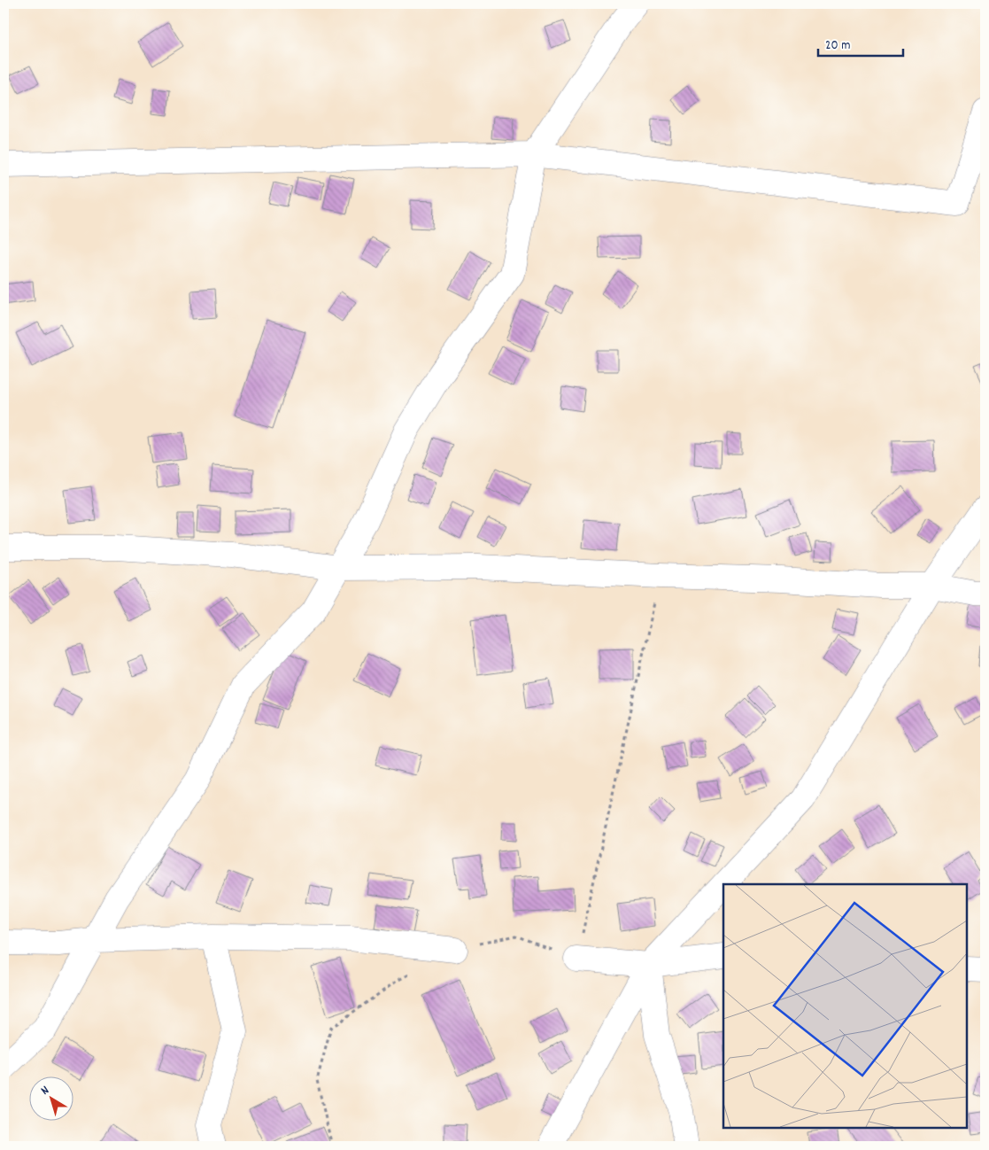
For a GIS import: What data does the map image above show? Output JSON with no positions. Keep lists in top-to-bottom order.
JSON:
{
  "scale_bar": "20 m",
  "north": "top left"
}
